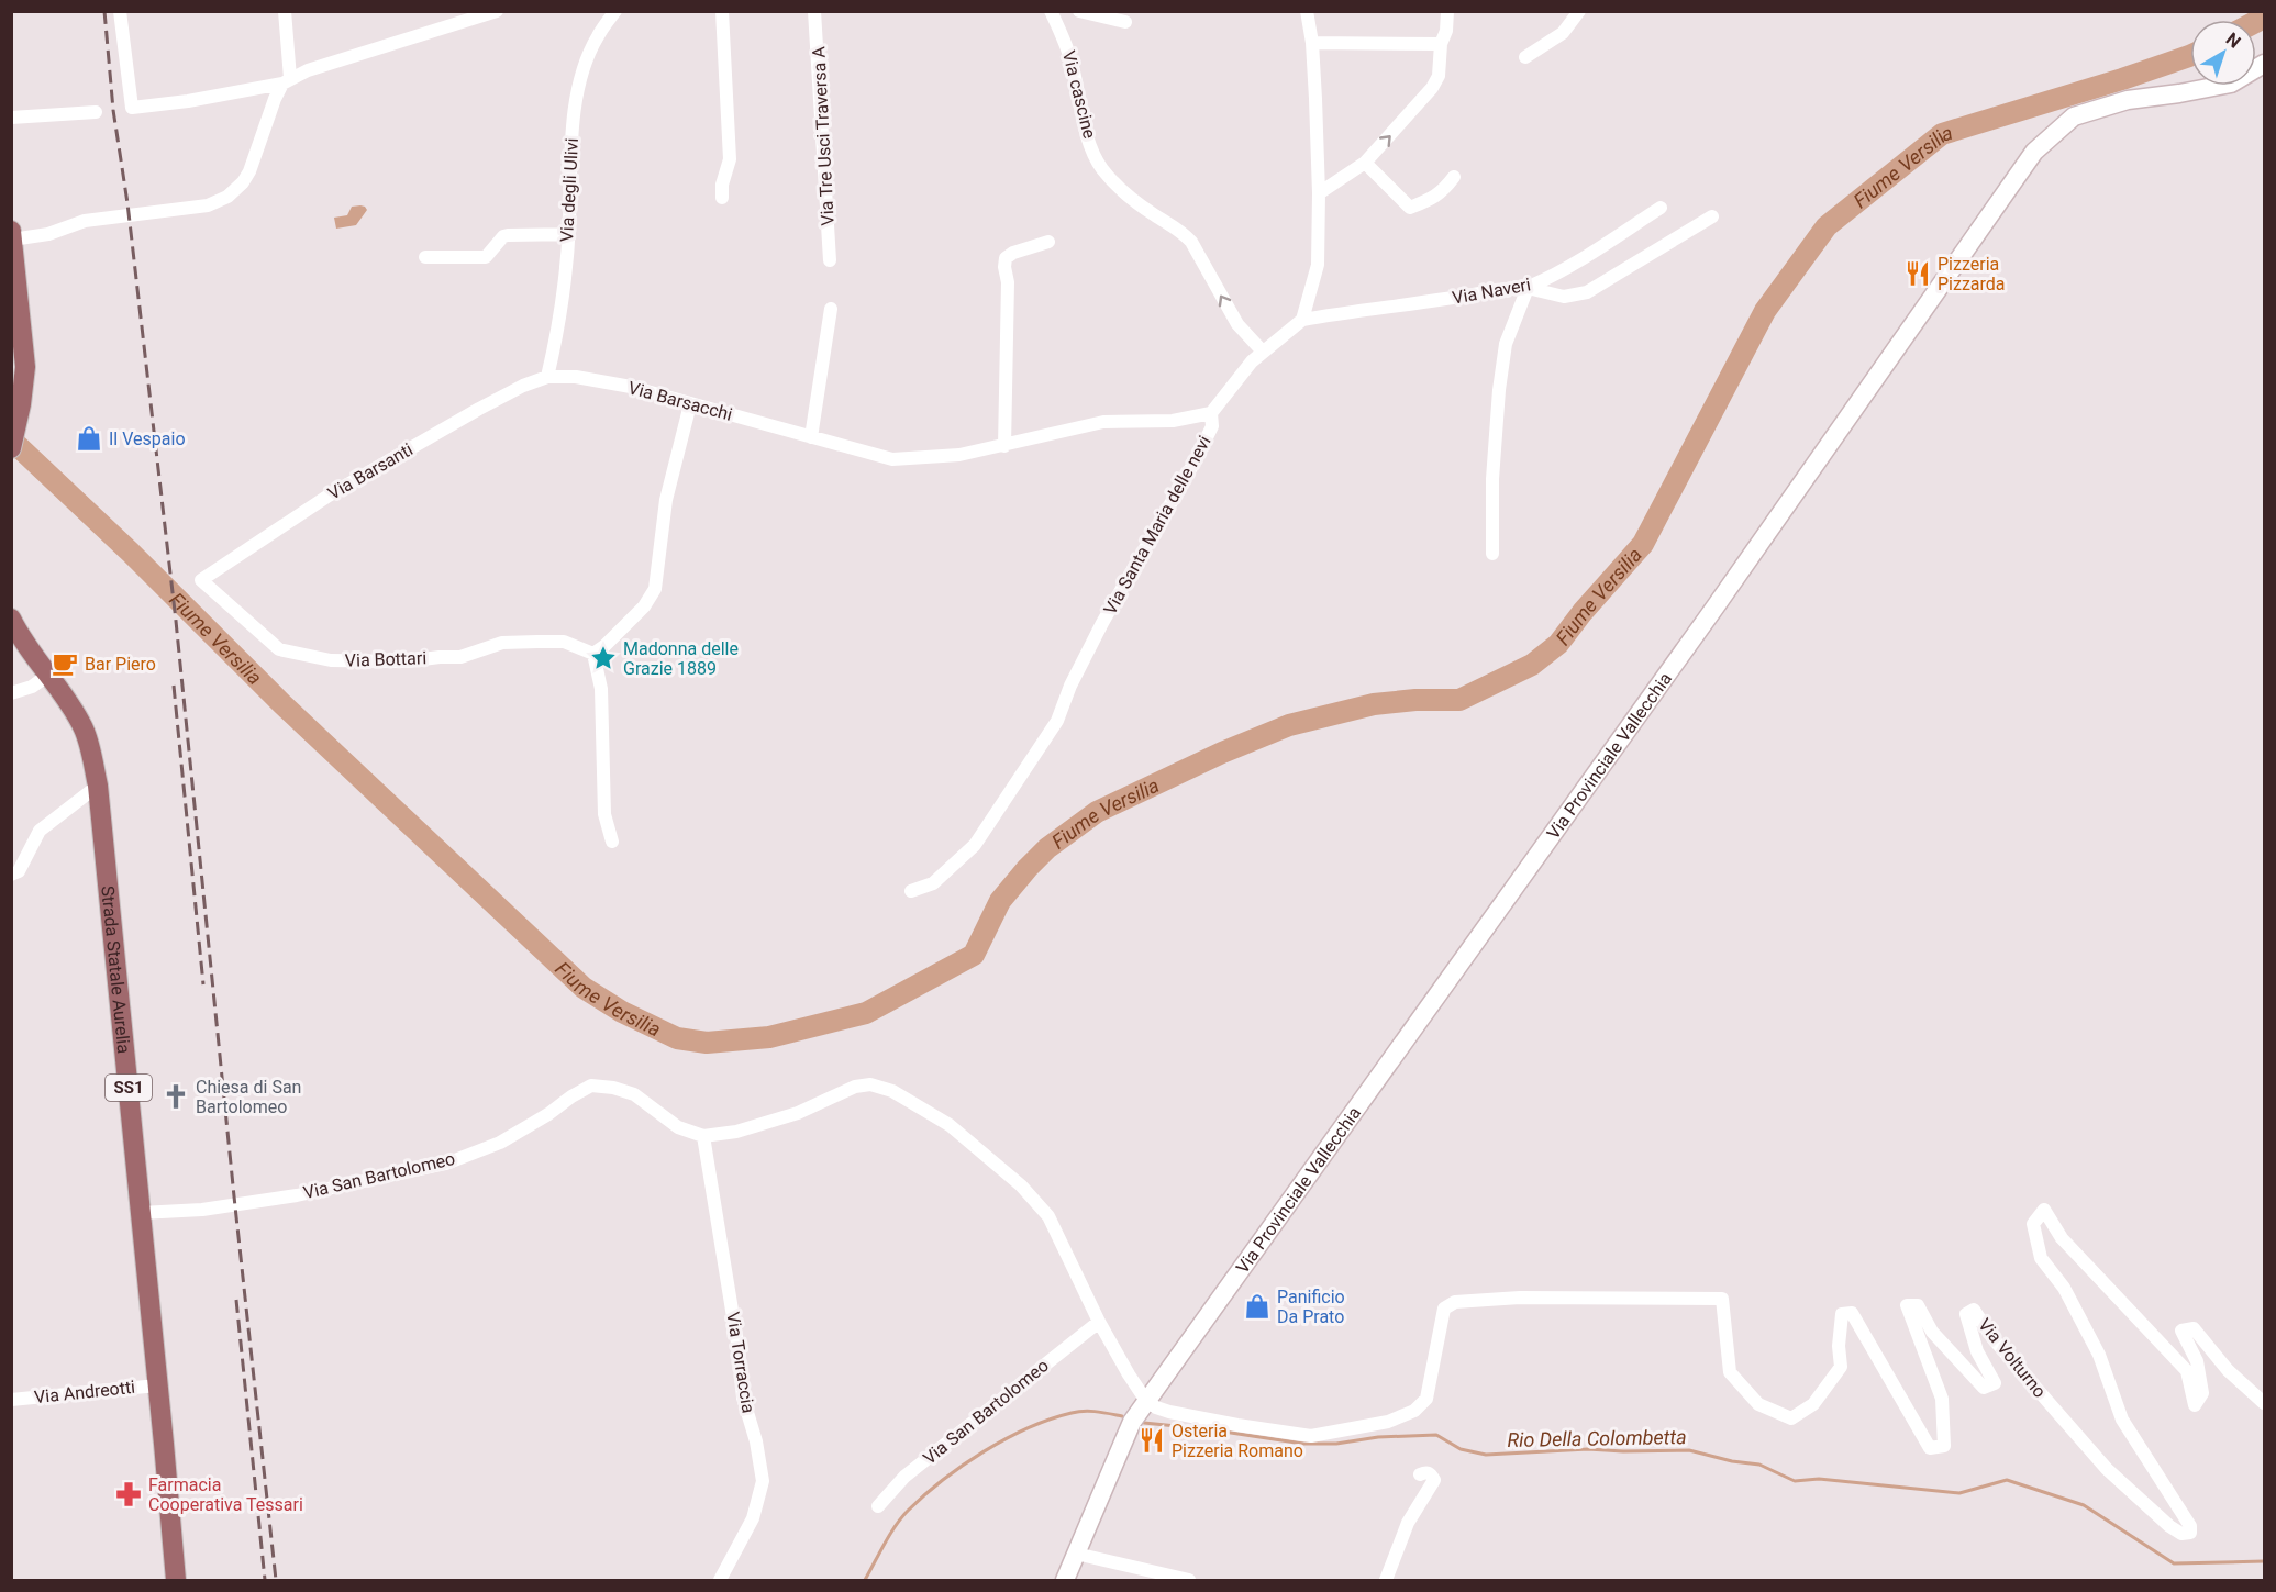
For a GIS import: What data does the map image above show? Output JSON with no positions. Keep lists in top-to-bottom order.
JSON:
{
  "streets": {
    "main road": ["Via Provinciale Vallecchia", "Strada Statale Aurelia", "SS1"],
    "street": [
      "Via cascine",
      "Via Tre Usci Traversa A",
      "Via degli Ulivi",
      "Via Naveri",
      "Via Barsacchi",
      "Via Barsanti",
      "Via Santa Maria delle nevi",
      "Via Bottari",
      "Via San Bartolomeo",
      "Via Volturno",
      "Via Torraccia",
      "Via Andreotti"
    ]
  },
  "crossings": [
    ["Via cascine", "Via Santa Maria delle nevi"],
    ["Via degli Ulivi", "Via Barsacchi"],
    ["Via degli Ulivi", "Via Barsanti"],
    ["Via Naveri", "Via Santa Maria delle nevi"],
    ["Via Barsacchi", "Via Barsanti"],
    ["Via Barsacchi", "Via Santa Maria delle nevi"],
    ["Via Barsanti", "Via Bottari"],
    ["Via Provinciale Vallecchia", "Via Volturno"],
    ["Strada Statale Aurelia", "Via San Bartolomeo"],
    ["Strada Statale Aurelia", "Via Andreotti"],
    ["Via San Bartolomeo", "Via Torraccia"]
  ],
  "one_way": ["Via cascine"],
  "water": ["Fiume Versilia", "Rio Della Colombetta"],
  "places": {
    "restaurant": ["Pizzeria Pizzarda", "Osteria Pizzeria Romano"],
    "shop": ["Il Vespaio", "Panificio Da Prato"],
    "place": ["Madonna delle Grazie 1889"],
    "cafe": ["Bar Piero"],
    "church": ["Chiesa di San Bartolomeo"],
    "pharmacy": ["Farmacia Cooperativa Tessari"]
  },
  "north": "top right"
}
